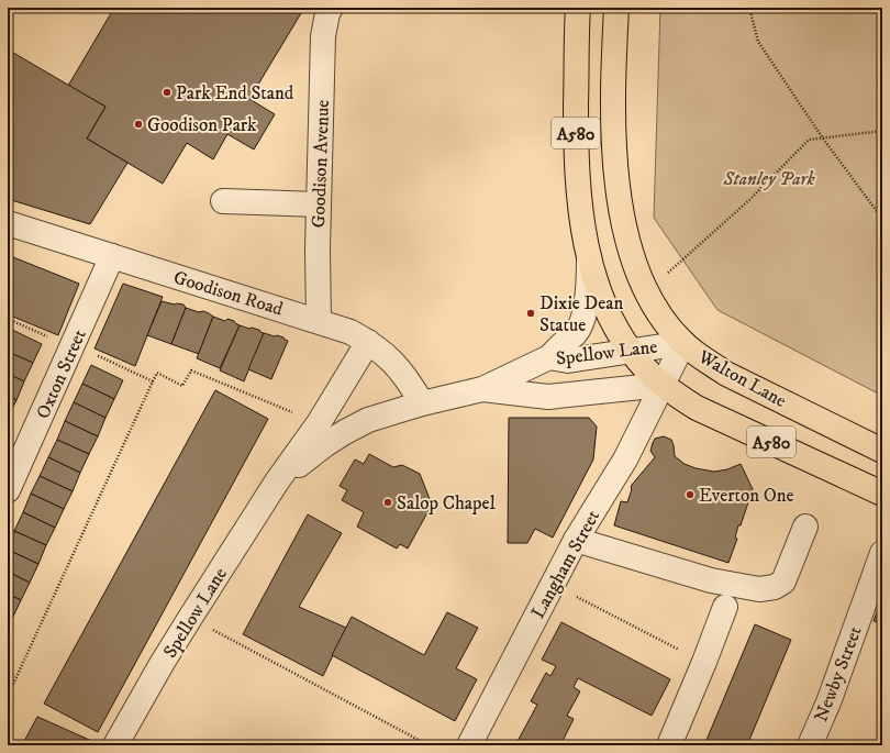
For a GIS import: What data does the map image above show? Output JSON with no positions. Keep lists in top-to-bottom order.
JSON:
{
  "streets": {
    "highway": ["A580", "Walton Lane"],
    "street": [
      "Goodison Avenue",
      "Goodison Road",
      "Spellow Lane",
      "Oxton Street",
      "Langham Street",
      "Newby Street"
    ]
  },
  "crossings": [
    ["A580", "Spellow Lane"],
    ["A580", "Langham Street"],
    ["Goodison Avenue", "Goodison Road"],
    ["Goodison Road", "Spellow Lane"],
    ["Goodison Road", "Oxton Street"],
    ["Spellow Lane", "Walton Lane"],
    ["Spellow Lane", "Langham Street"],
    ["Walton Lane", "Langham Street"]
  ],
  "parks": ["Stanley Park"],
  "places": [
    "Park End Stand",
    "Goodison Park",
    "Dixie Dean Statue",
    "Everton One",
    "Salop Chapel"
  ]
}
